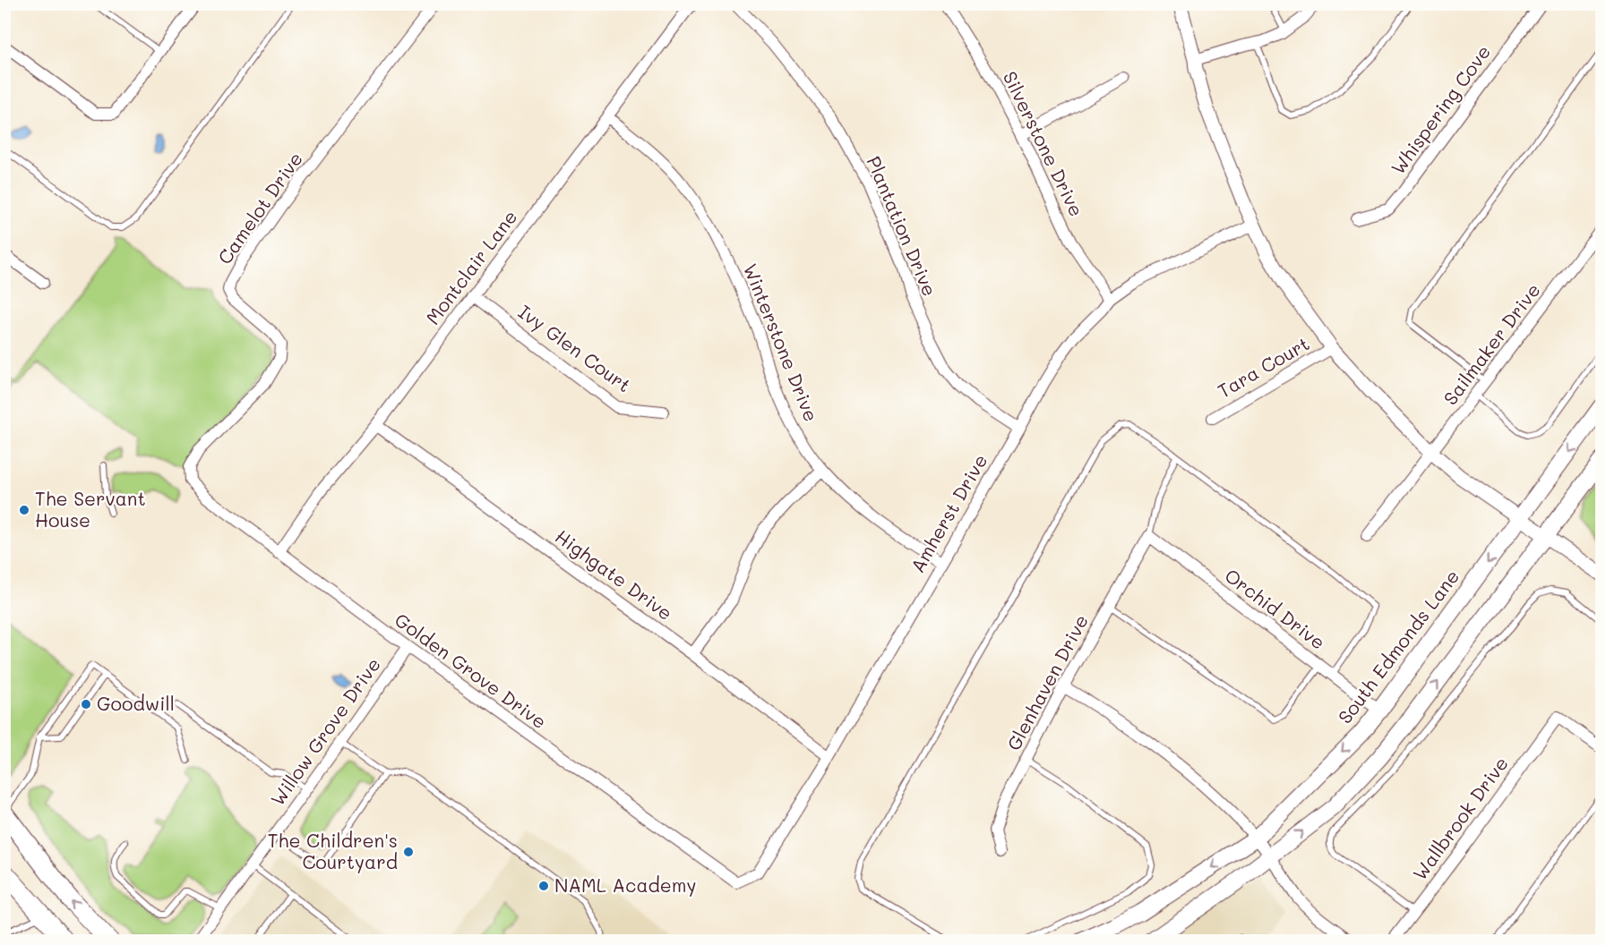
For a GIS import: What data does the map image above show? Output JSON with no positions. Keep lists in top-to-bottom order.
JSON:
{
  "streets": {
    "main road": ["South Edmonds Lane"],
    "street": [
      "Whispering Cove",
      "Silverstone Drive",
      "Camelot Drive",
      "Plantation Drive",
      "Montclair Lane",
      "Winterstone Drive",
      "Sailmaker Drive",
      "Ivy Glen Court",
      "Tara Court",
      "Amherst Drive",
      "Highgate Drive",
      "Orchid Drive",
      "Golden Grove Drive",
      "Glenhaven Drive",
      "Willow Grove Drive",
      "Wallbrook Drive"
    ]
  },
  "crossings": [
    ["Silverstone Drive", "Amherst Drive"],
    ["Camelot Drive", "Golden Grove Drive"],
    ["Plantation Drive", "Amherst Drive"],
    ["Montclair Lane", "Winterstone Drive"],
    ["Montclair Lane", "Ivy Glen Court"],
    ["Montclair Lane", "Highgate Drive"],
    ["Montclair Lane", "Golden Grove Drive"],
    ["Winterstone Drive", "Amherst Drive"],
    ["Amherst Drive", "Highgate Drive"],
    ["Amherst Drive", "Golden Grove Drive"],
    ["Orchid Drive", "South Edmonds Lane"],
    ["Orchid Drive", "Glenhaven Drive"],
    ["Golden Grove Drive", "Willow Grove Drive"]
  ],
  "places": [
    "The Servant House",
    "Goodwill",
    "The Children's Courtyard",
    "NAML Academy"
  ]
}
